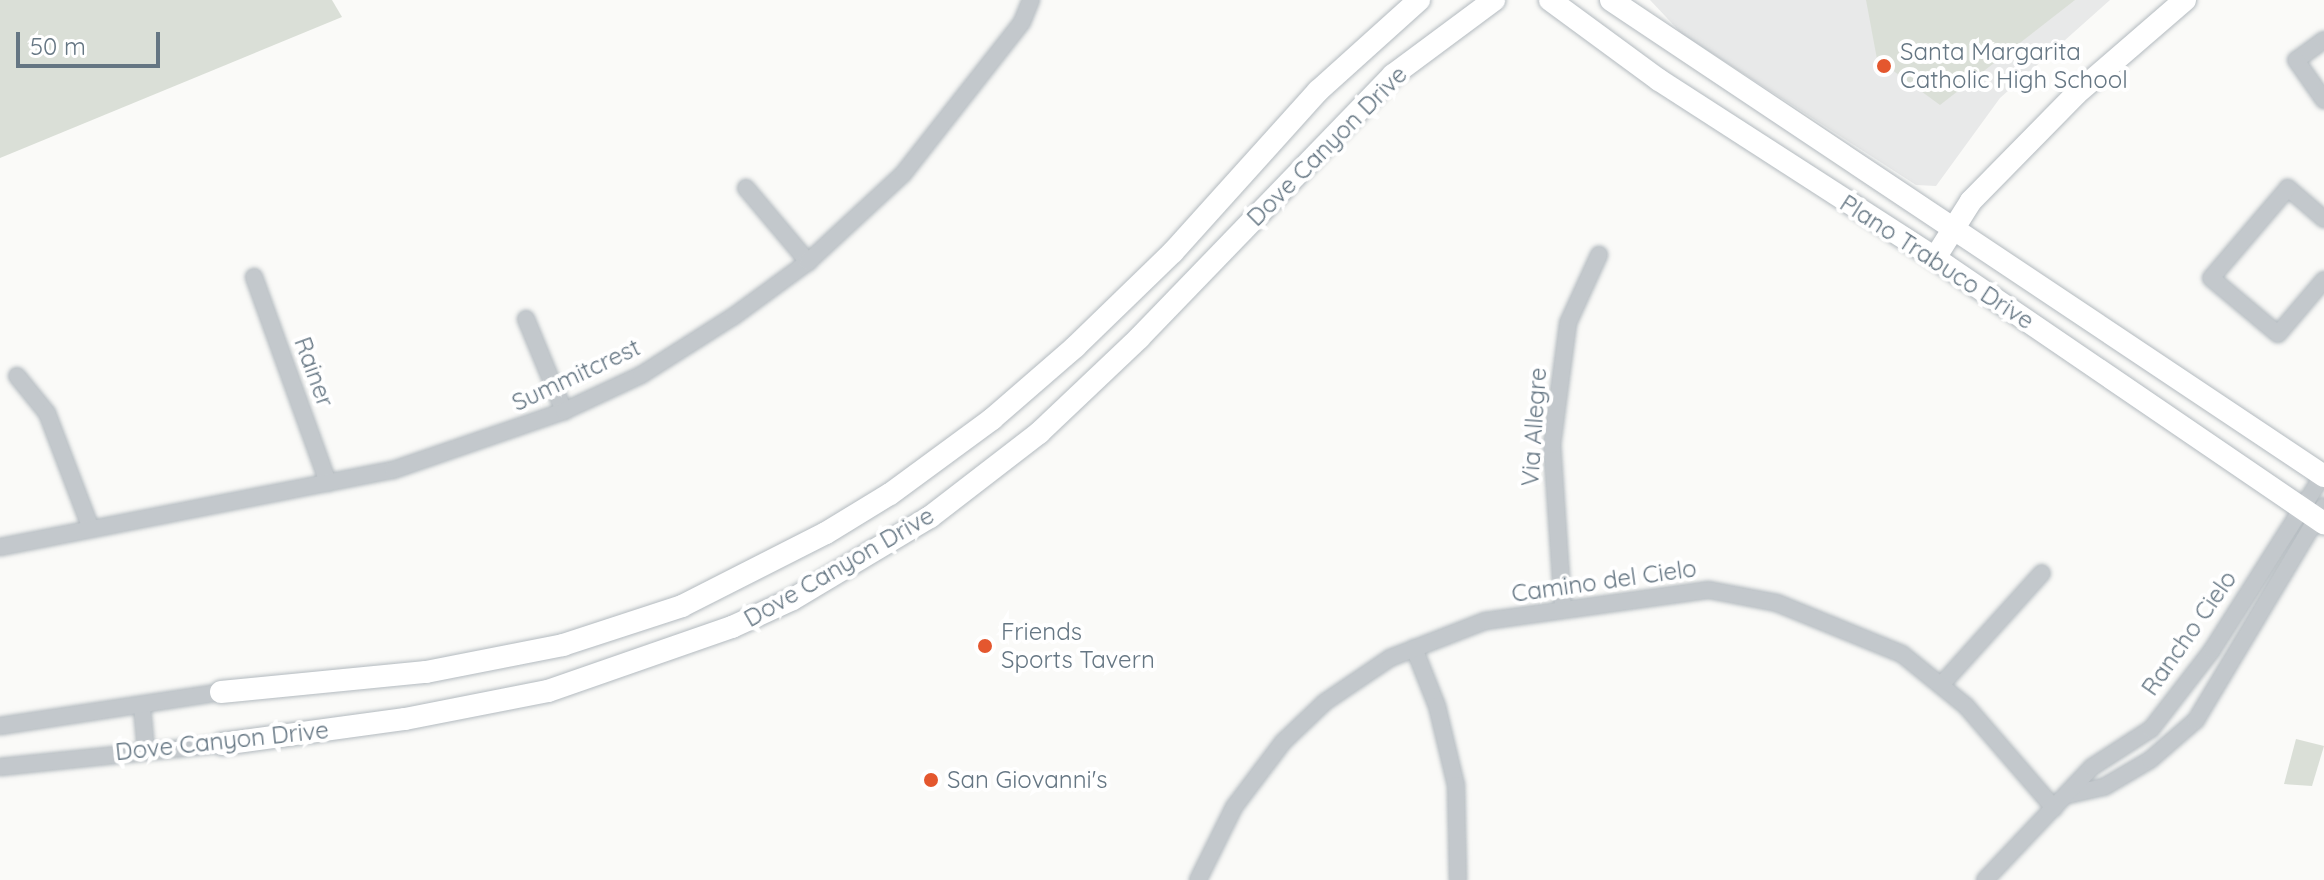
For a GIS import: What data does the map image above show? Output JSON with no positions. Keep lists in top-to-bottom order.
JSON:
{
  "streets": {
    "street": [
      "Dove Canyon Drive",
      "Plano Trabuco Drive",
      "Rainer",
      "Summitcrest",
      "Via Allegre",
      "Camino del Cielo",
      "Rancho Cielo"
    ]
  },
  "crossings": [
    ["Plano Trabuco Drive", "Rancho Cielo"],
    ["Rainer", "Summitcrest"],
    ["Via Allegre", "Camino del Cielo"],
    ["Camino del Cielo", "Rancho Cielo"]
  ],
  "places": ["Santa Margarita Catholic High School", "Friends Sports Tavern", "San Giovanni's"],
  "scale_bar": "50 m"
}
